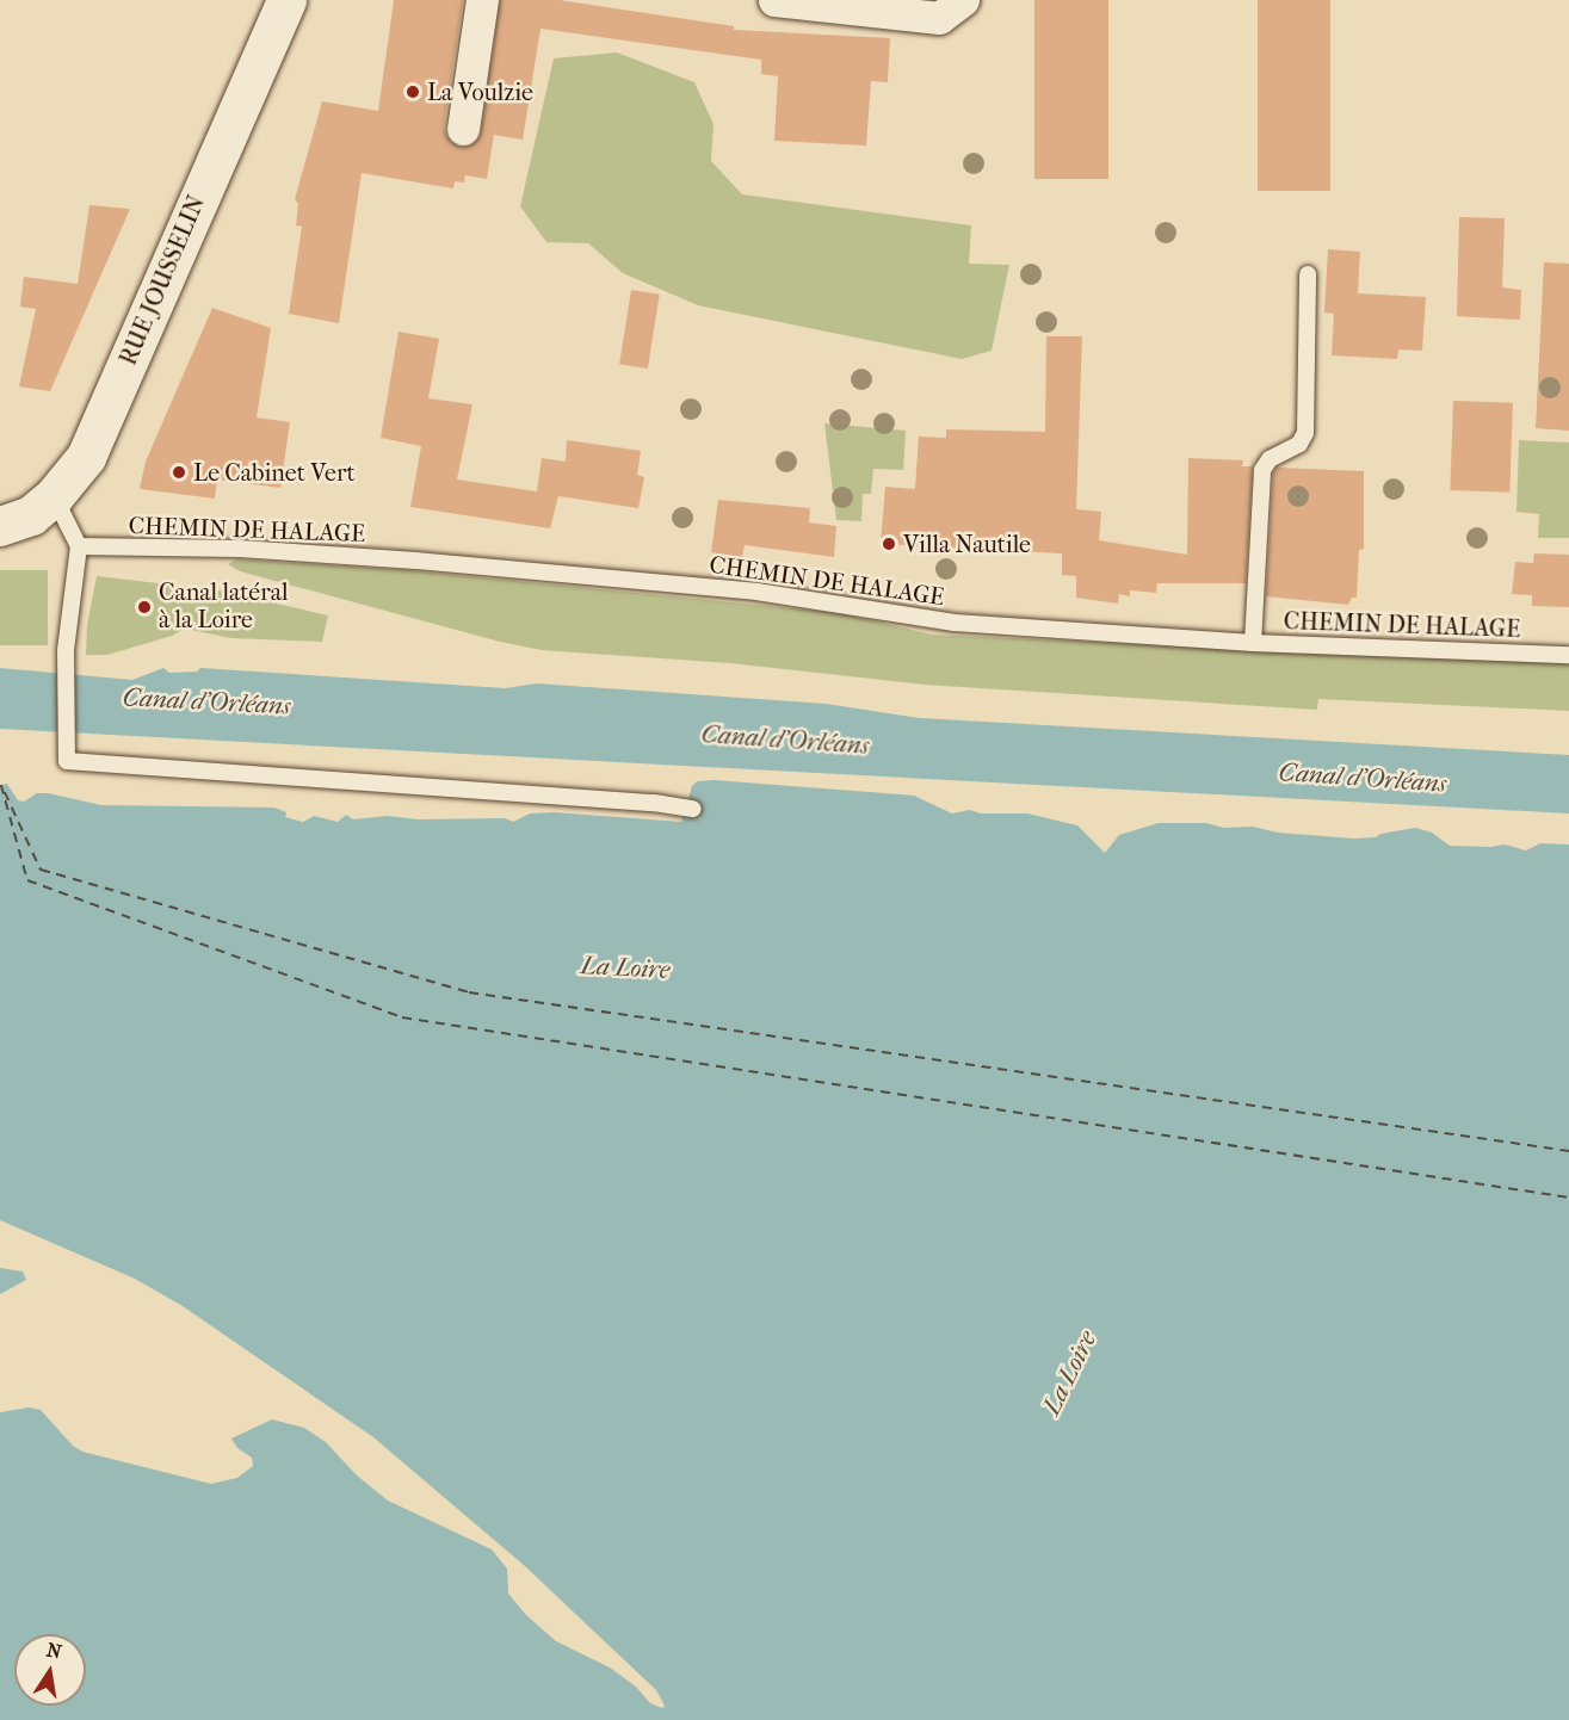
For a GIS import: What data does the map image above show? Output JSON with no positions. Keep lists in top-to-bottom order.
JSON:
{
  "streets": {
    "street": ["RUE JOUSSELIN"],
    "lane": ["CHEMIN DE HALAGE"]
  },
  "water": ["Canal d'Orléans", "La Loire"],
  "places": [
    "La Voulzie",
    "Le Cabinet Vert",
    "Villa Nautile",
    "Canal latéral à la Loire"
  ],
  "north": "top"
}
